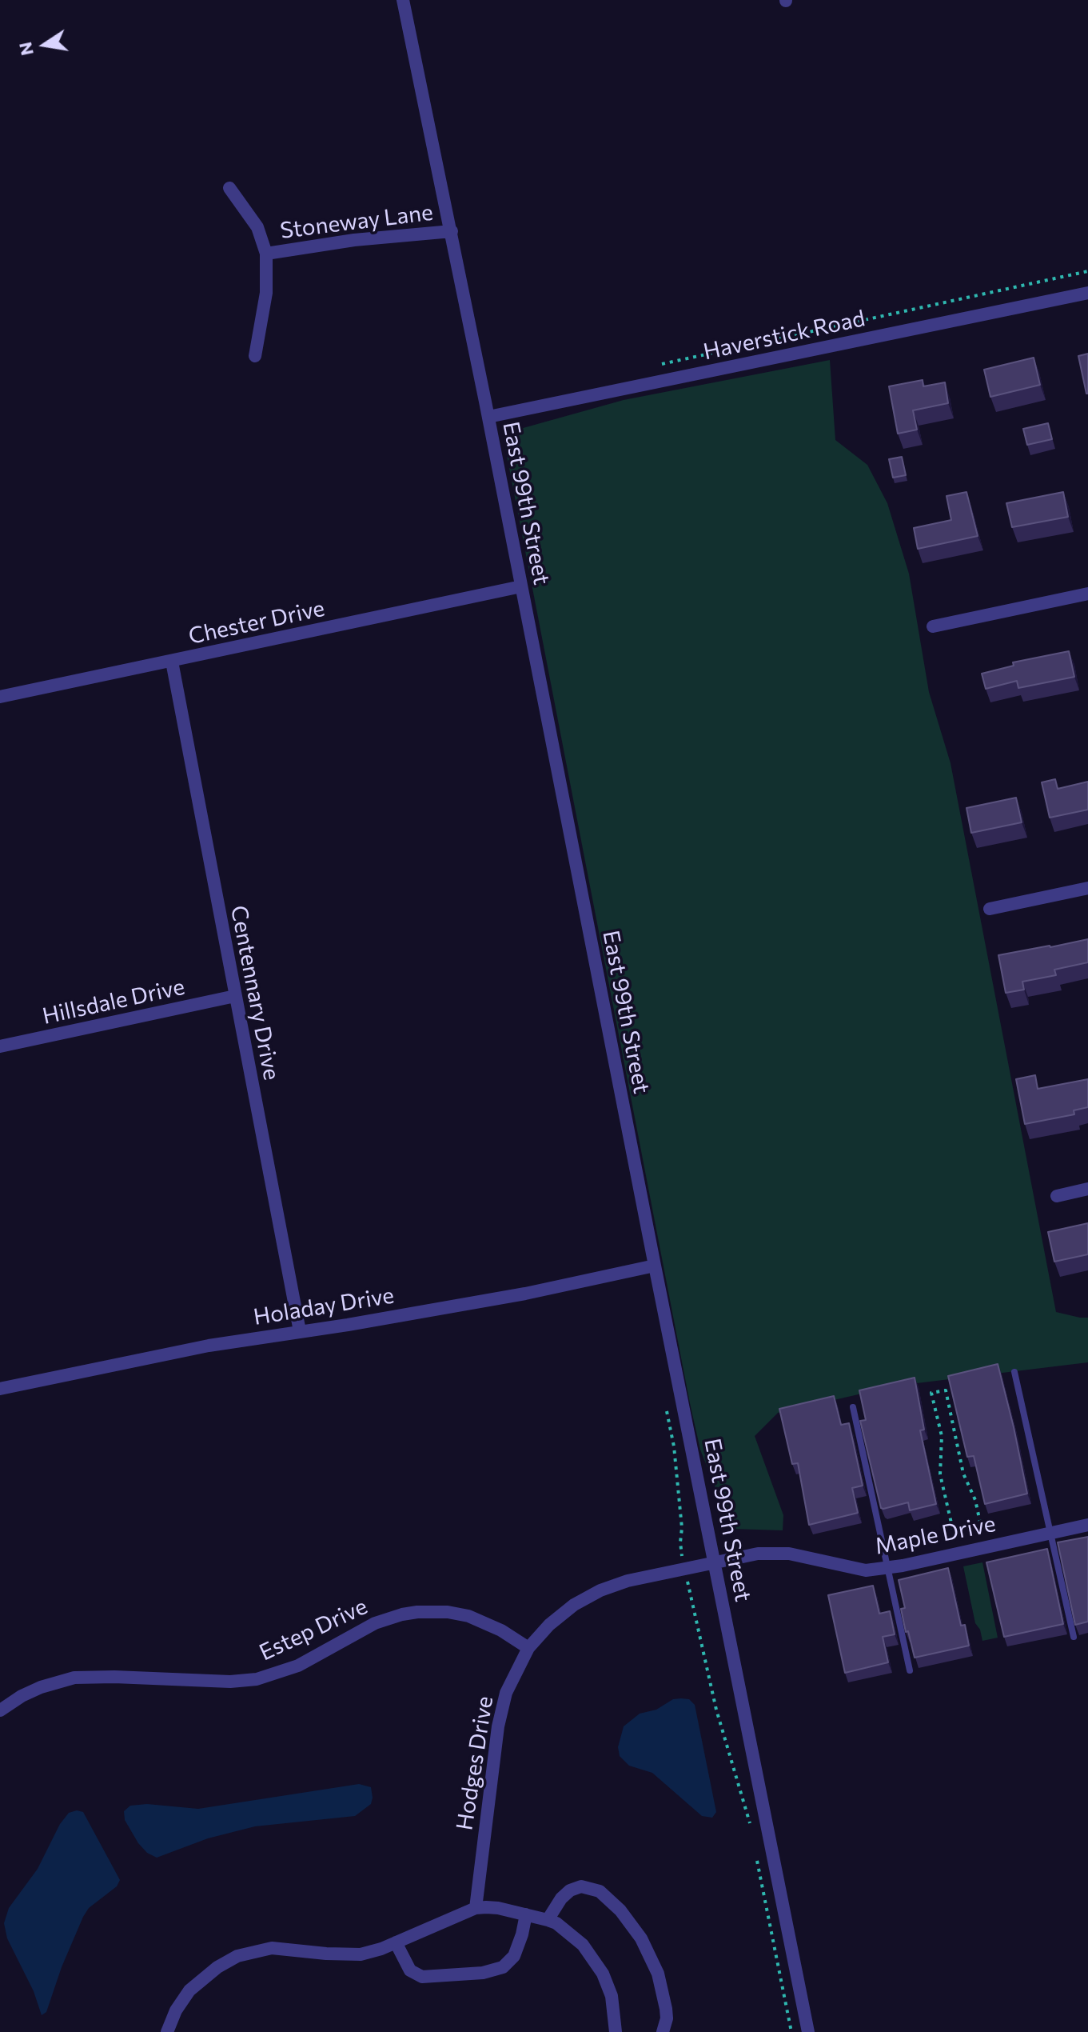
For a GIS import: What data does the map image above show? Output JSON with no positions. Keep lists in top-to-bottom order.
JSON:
{
  "streets": {
    "street": [
      "Stoneway Lane",
      "Haverstick Road",
      "East 99th Street",
      "Chester Drive",
      "Centennary Drive",
      "Hillsdale Drive",
      "Holaday Drive",
      "Maple Drive",
      "Estep Drive",
      "Hodges Drive"
    ]
  },
  "crossings": [
    ["Stoneway Lane", "East 99th Street"],
    ["Haverstick Road", "East 99th Street"],
    ["East 99th Street", "Chester Drive"],
    ["East 99th Street", "Holaday Drive"],
    ["East 99th Street", "Maple Drive"],
    ["East 99th Street", "Hodges Drive"],
    ["Chester Drive", "Centennary Drive"],
    ["Centennary Drive", "Hillsdale Drive"],
    ["Centennary Drive", "Holaday Drive"],
    ["Maple Drive", "Hodges Drive"],
    ["Estep Drive", "Hodges Drive"]
  ],
  "north": "left"
}
